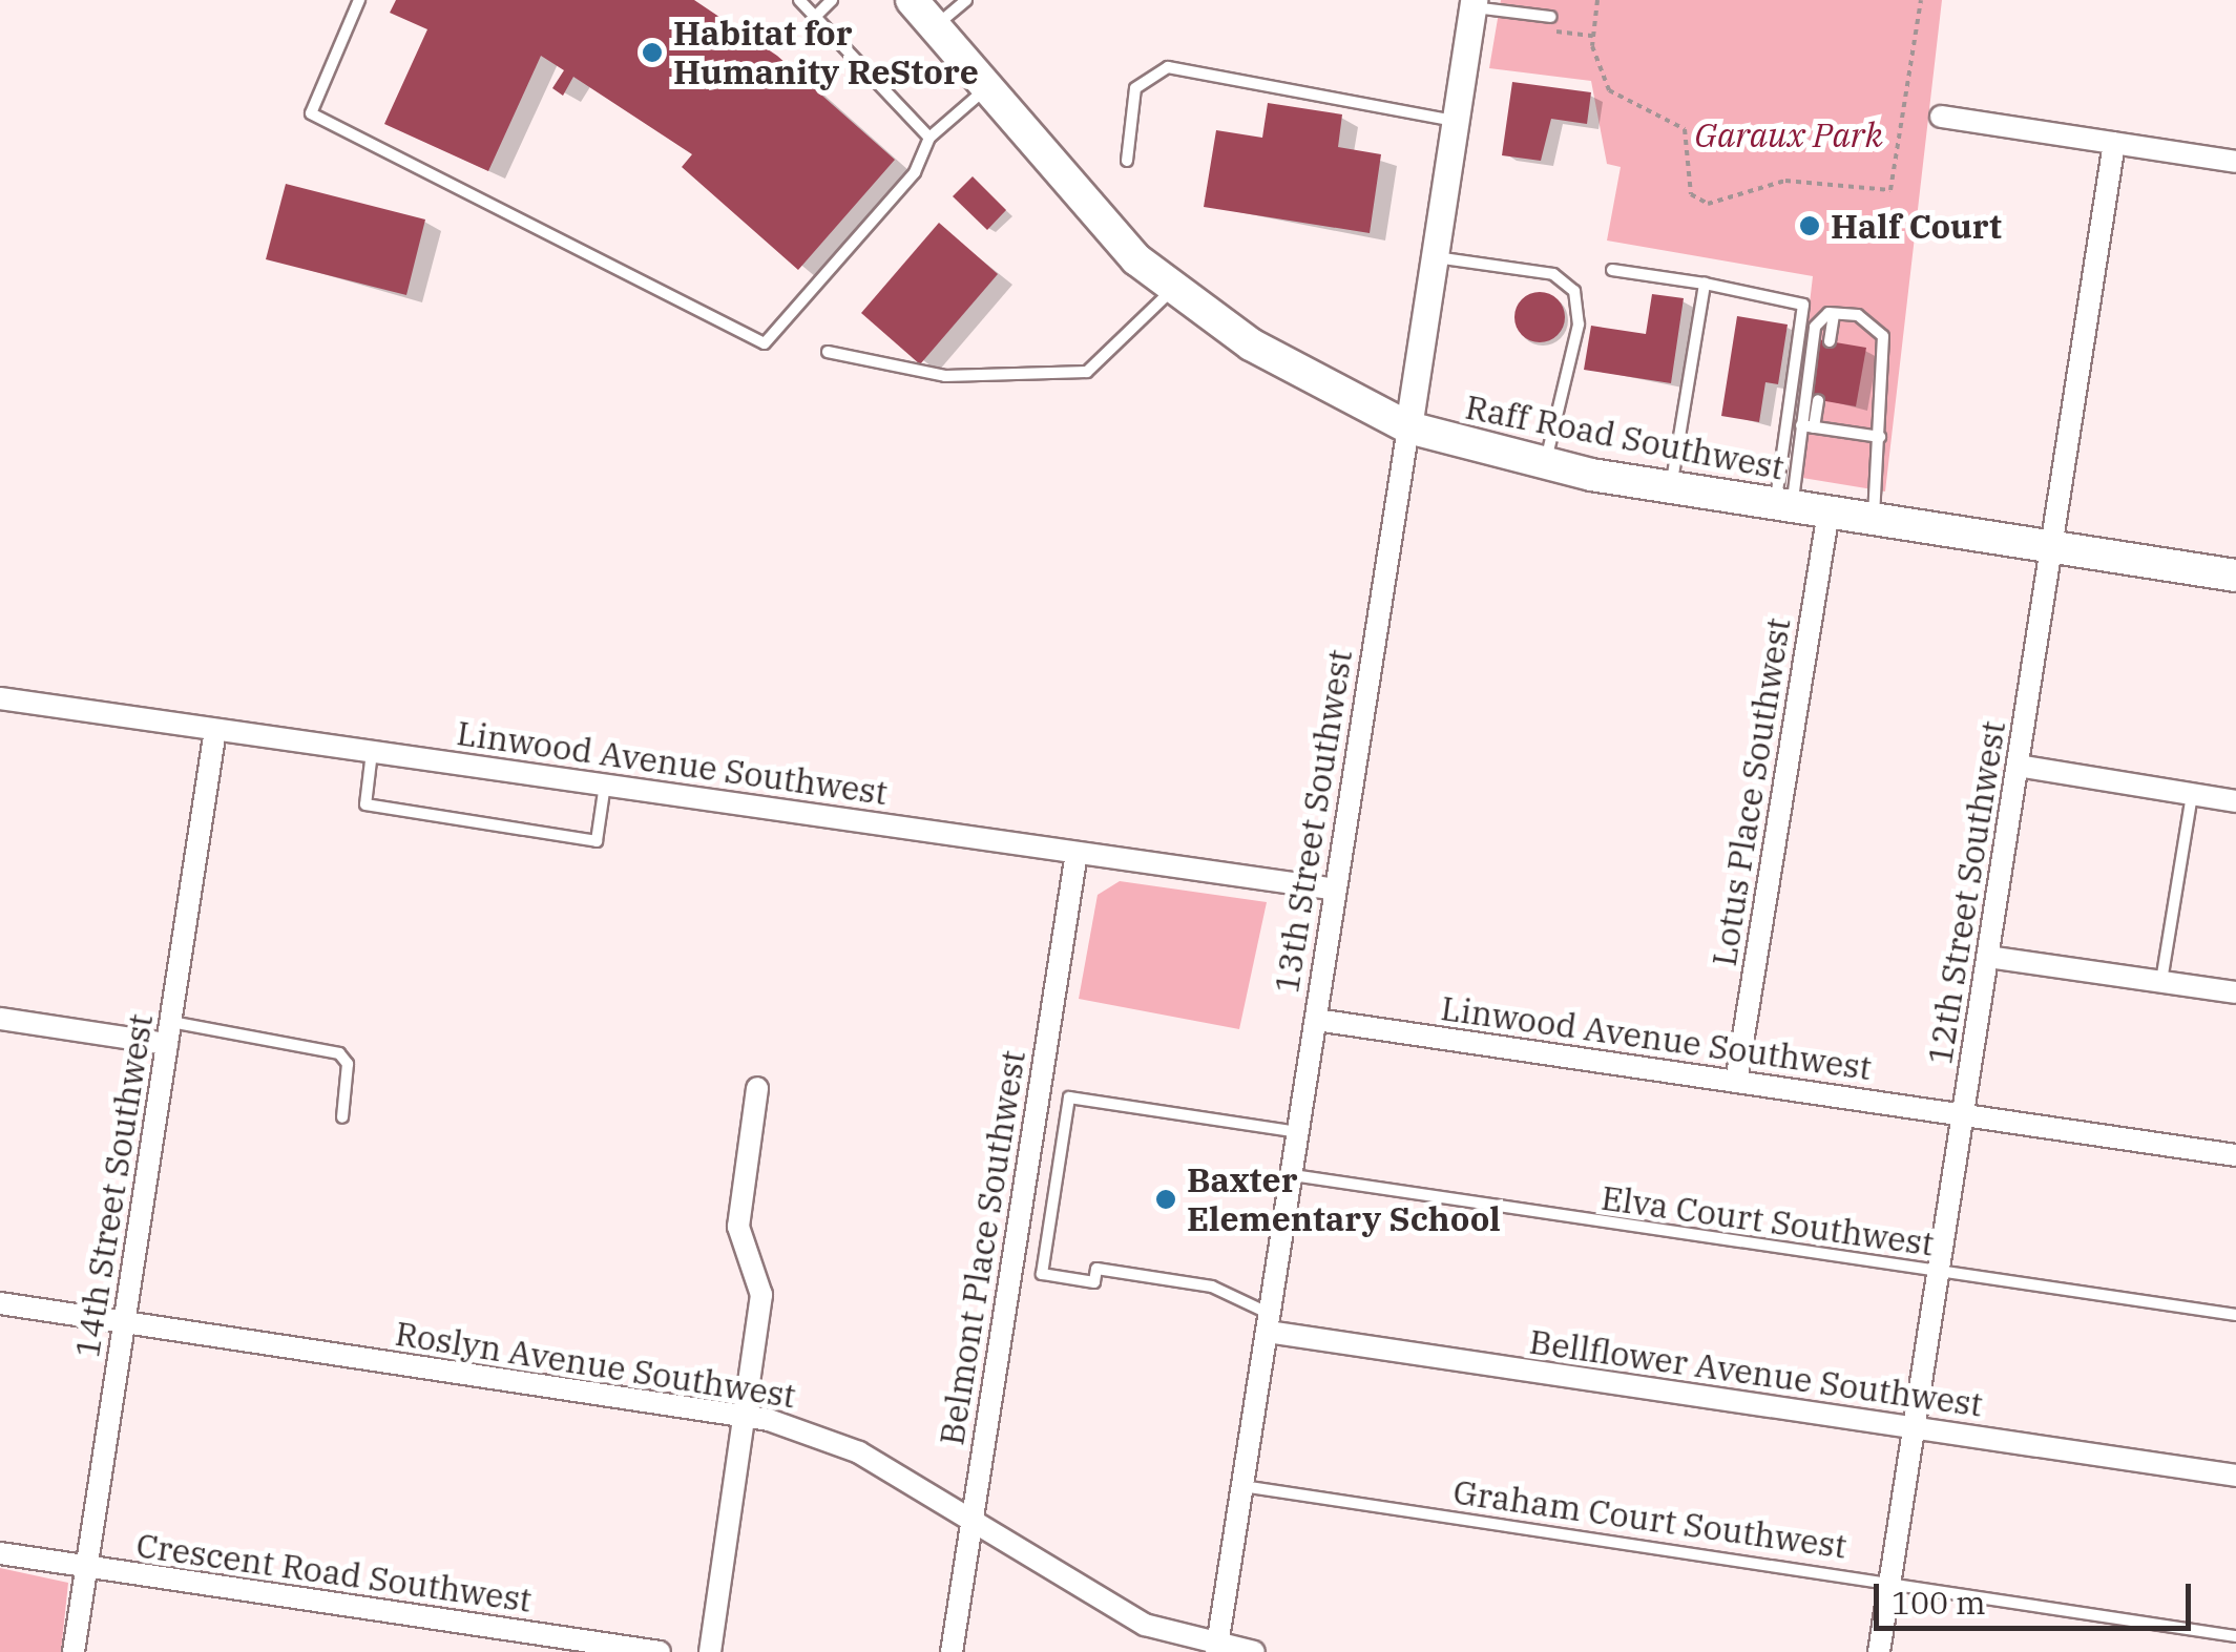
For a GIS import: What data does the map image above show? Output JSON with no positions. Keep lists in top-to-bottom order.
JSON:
{
  "streets": {
    "main road": ["Raff Road Southwest"],
    "street": [
      "Linwood Avenue Southwest",
      "Lotus Place Southwest",
      "13th Street Southwest",
      "12th Street Southwest",
      "14th Street Southwest",
      "Belmont Place Southwest",
      "Roslyn Avenue Southwest",
      "Bellflower Avenue Southwest",
      "Crescent Road Southwest"
    ],
    "lane": ["Elva Court Southwest", "Graham Court Southwest"]
  },
  "crossings": [
    ["Raff Road Southwest", "Lotus Place Southwest"],
    ["Raff Road Southwest", "13th Street Southwest"],
    ["Raff Road Southwest", "12th Street Southwest"],
    ["Linwood Avenue Southwest", "Lotus Place Southwest"],
    ["Linwood Avenue Southwest", "13th Street Southwest"],
    ["Linwood Avenue Southwest", "12th Street Southwest"],
    ["Linwood Avenue Southwest", "14th Street Southwest"],
    ["Linwood Avenue Southwest", "Belmont Place Southwest"],
    ["13th Street Southwest", "Elva Court Southwest"],
    ["13th Street Southwest", "Roslyn Avenue Southwest"],
    ["13th Street Southwest", "Bellflower Avenue Southwest"],
    ["13th Street Southwest", "Graham Court Southwest"],
    ["12th Street Southwest", "Elva Court Southwest"],
    ["12th Street Southwest", "Bellflower Avenue Southwest"],
    ["12th Street Southwest", "Graham Court Southwest"],
    ["14th Street Southwest", "Roslyn Avenue Southwest"],
    ["14th Street Southwest", "Crescent Road Southwest"],
    ["Belmont Place Southwest", "Roslyn Avenue Southwest"]
  ],
  "parks": ["Garaux Park"],
  "places": ["Habitat for Humanity ReStore", "Half Court", "Baxter Elementary School"],
  "scale_bar": "100 m"
}
